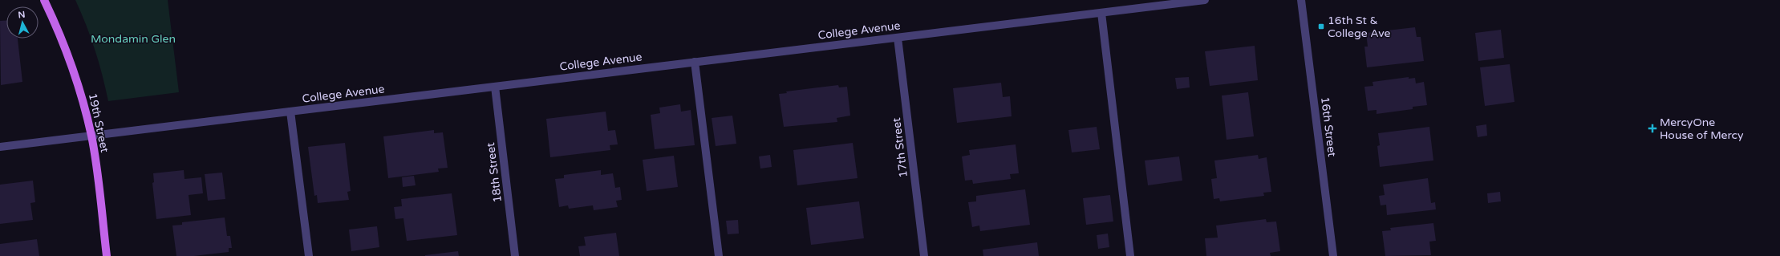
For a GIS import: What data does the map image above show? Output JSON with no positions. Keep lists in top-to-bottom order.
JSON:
{
  "streets": {
    "main road": ["19th Street"],
    "street": [
      "College Avenue",
      "16th Street",
      "17th Street",
      "18th Street"
    ]
  },
  "crossings": [
    ["College Avenue", "19th Street"],
    ["College Avenue", "17th Street"],
    ["College Avenue", "18th Street"]
  ],
  "parks": ["Mondamin Glen"],
  "places": {
    "transit": ["16th St & College Ave"],
    "health": ["MercyOne House of Mercy"]
  },
  "north": "top"
}
